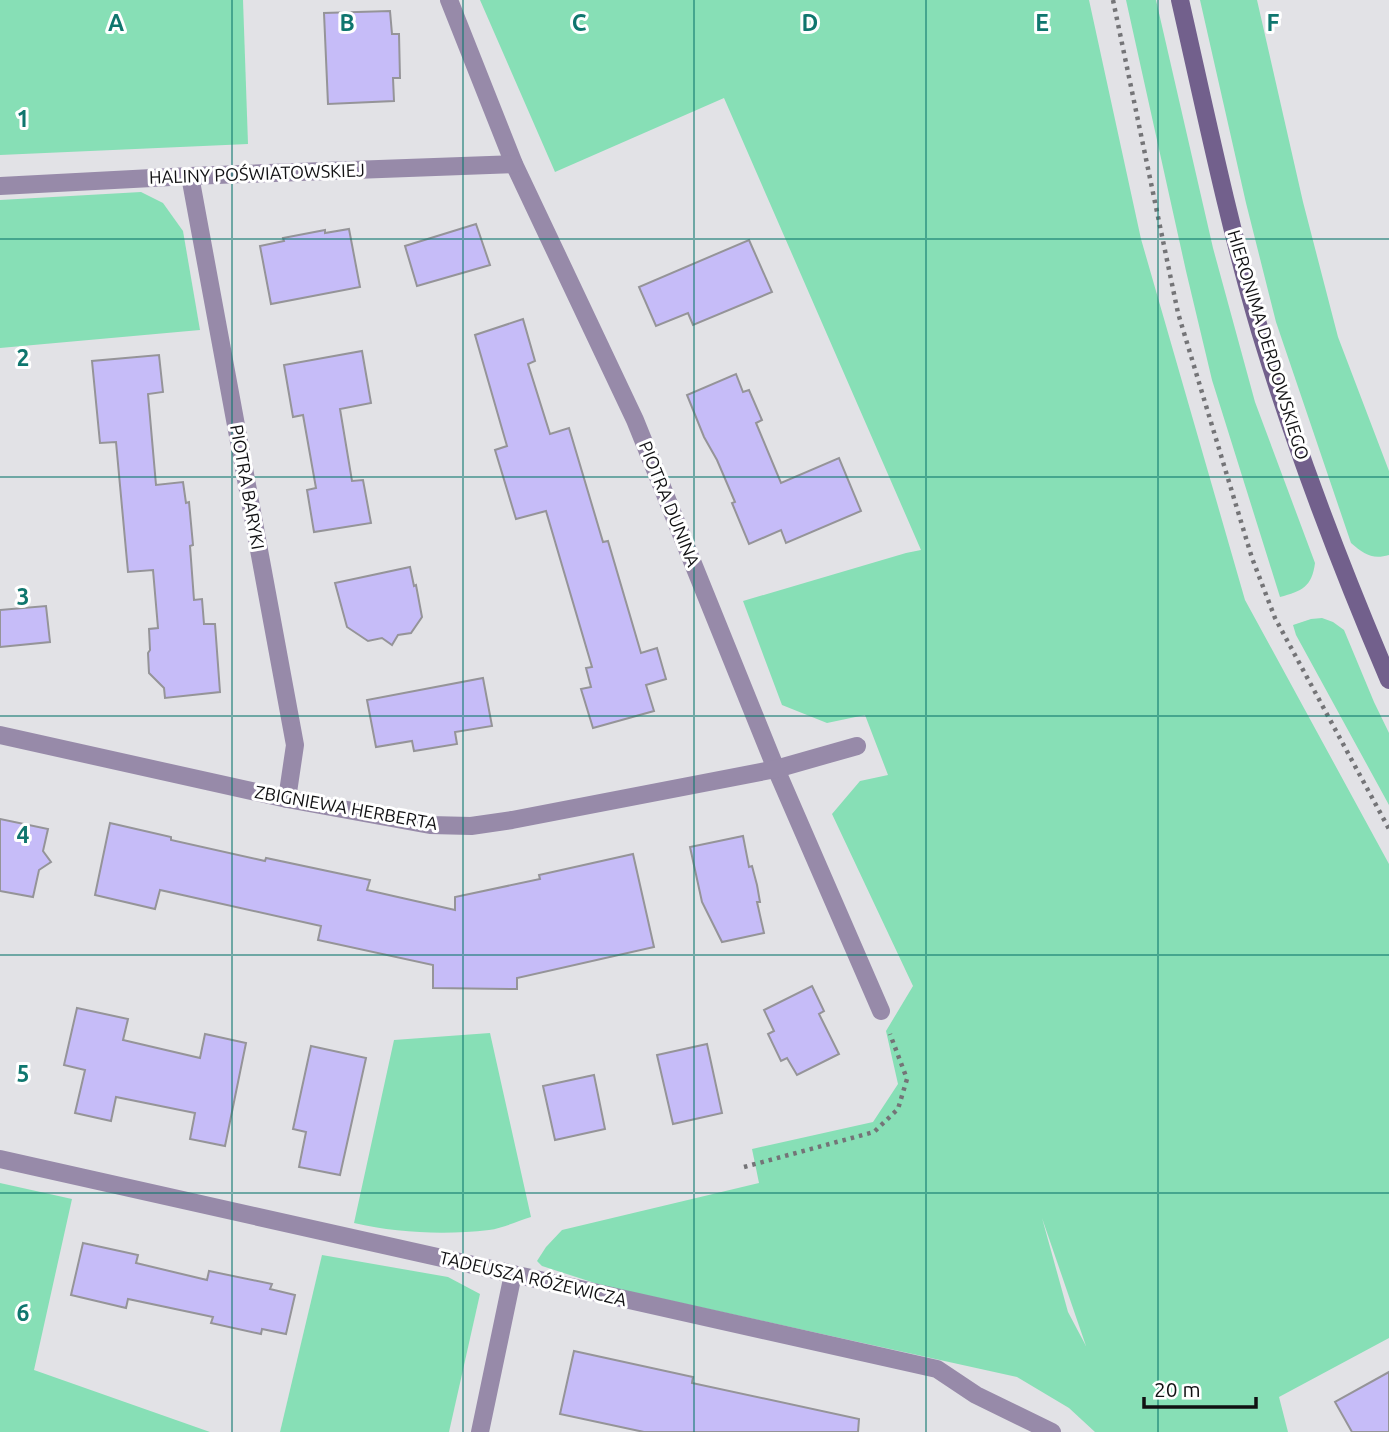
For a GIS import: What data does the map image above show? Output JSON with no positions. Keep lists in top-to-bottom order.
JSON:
{
  "streets": {
    "main road": ["HIERONIMA DERDOWSKIEGO"],
    "street": [
      "HALINY POŚWIATOWSKIEJ",
      "PIOTRA BARYKI",
      "PIOTRA DUNINA",
      "ZBIGNIEWA HERBERTA",
      "TADEUSZA RÓŻEWICZA"
    ]
  },
  "crossings": [
    ["HALINY POŚWIATOWSKIEJ", "PIOTRA BARYKI"],
    ["HALINY POŚWIATOWSKIEJ", "PIOTRA DUNINA"],
    ["PIOTRA BARYKI", "ZBIGNIEWA HERBERTA"],
    ["PIOTRA DUNINA", "ZBIGNIEWA HERBERTA"]
  ],
  "scale_bar": "20 m",
  "grid": {
    "columns": [
      "A",
      "B",
      "C",
      "D",
      "E",
      "F"
    ],
    "rows": [
      "1",
      "2",
      "3",
      "4",
      "5",
      "6"
    ]
  }
}
